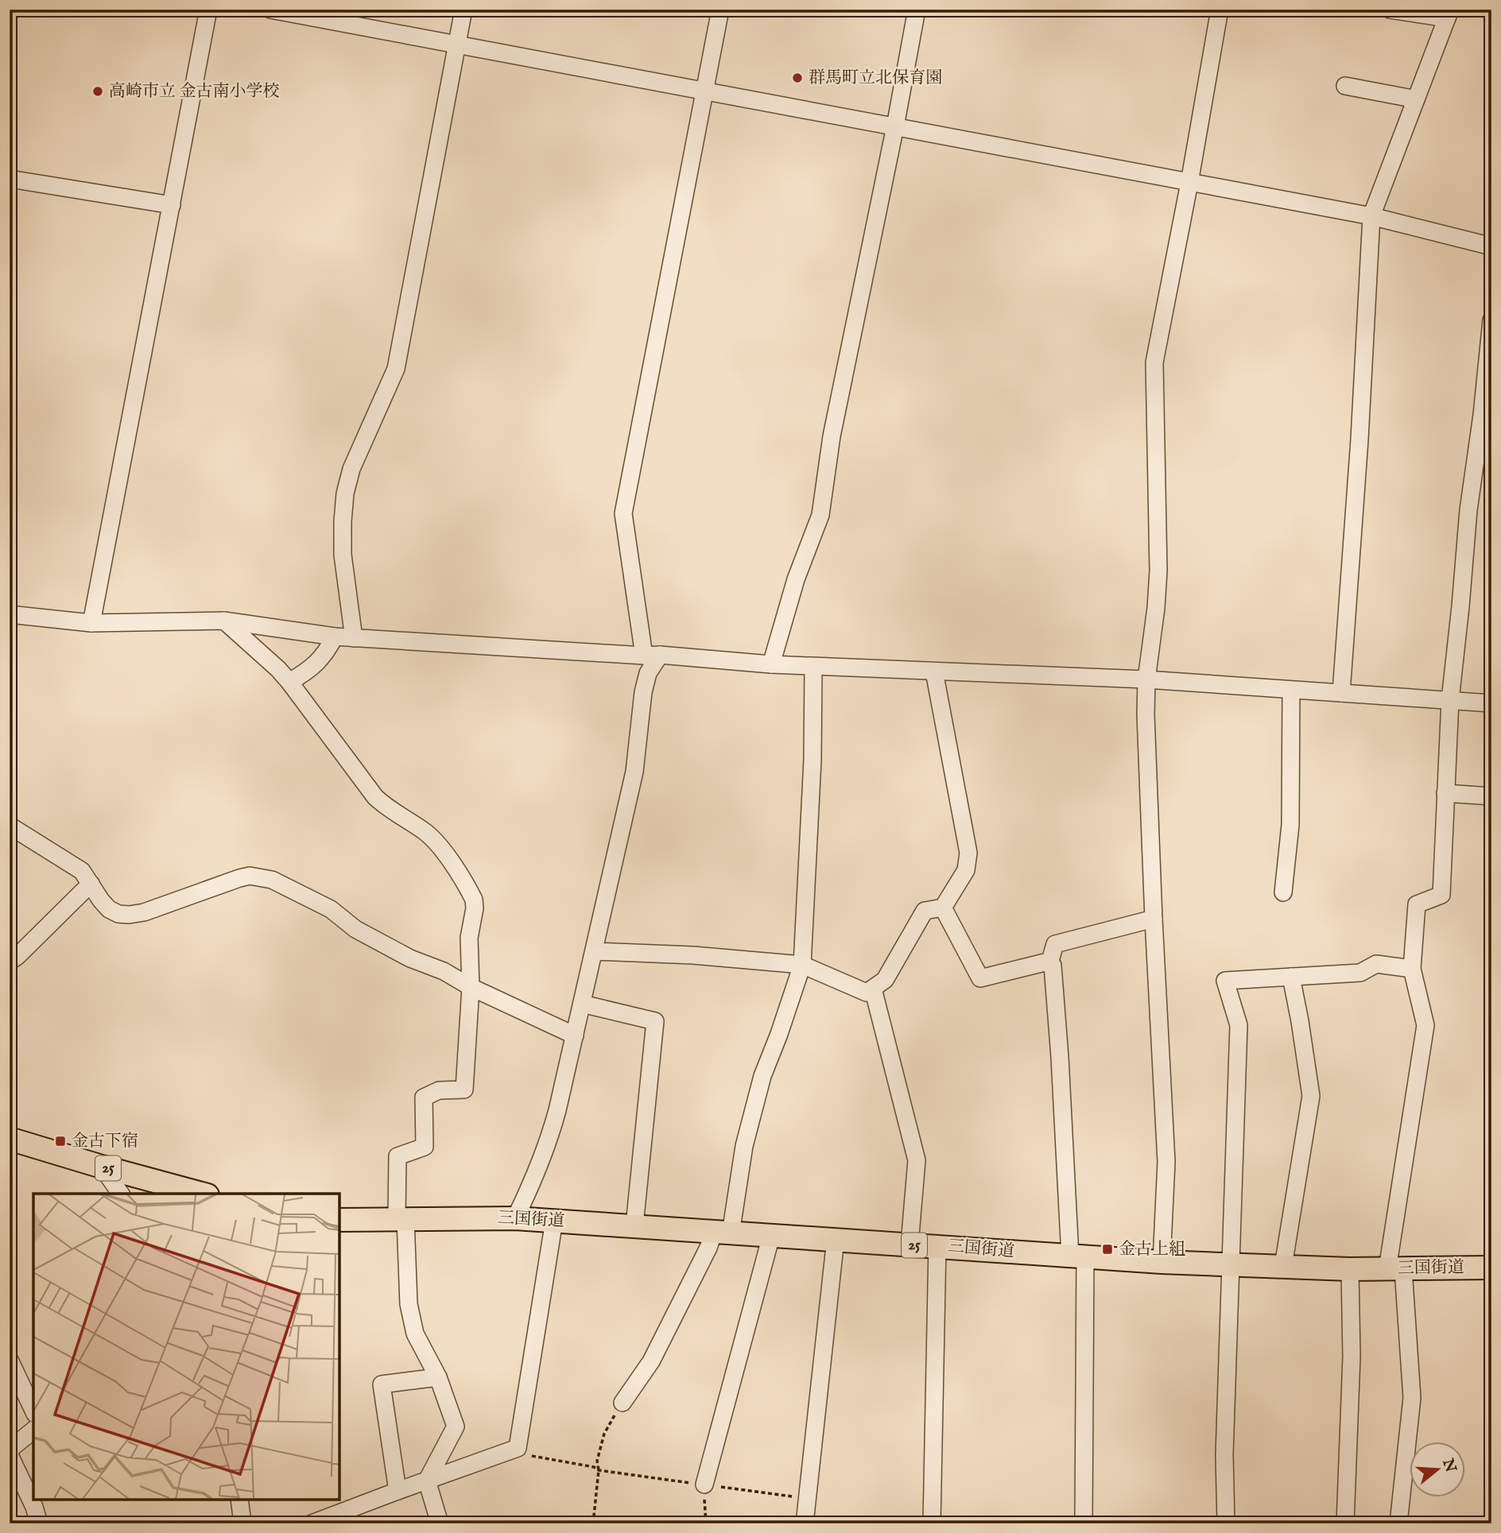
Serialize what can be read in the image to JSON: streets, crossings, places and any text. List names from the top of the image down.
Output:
{
  "streets": {
    "main road": ["25", "三国街道"]
  },
  "places": {
    "other": ["群馬町立北保育園", "高崎市立 金古南小学校"],
    "transit": ["金古下宿", "金古上組"]
  },
  "north": "right"
}
